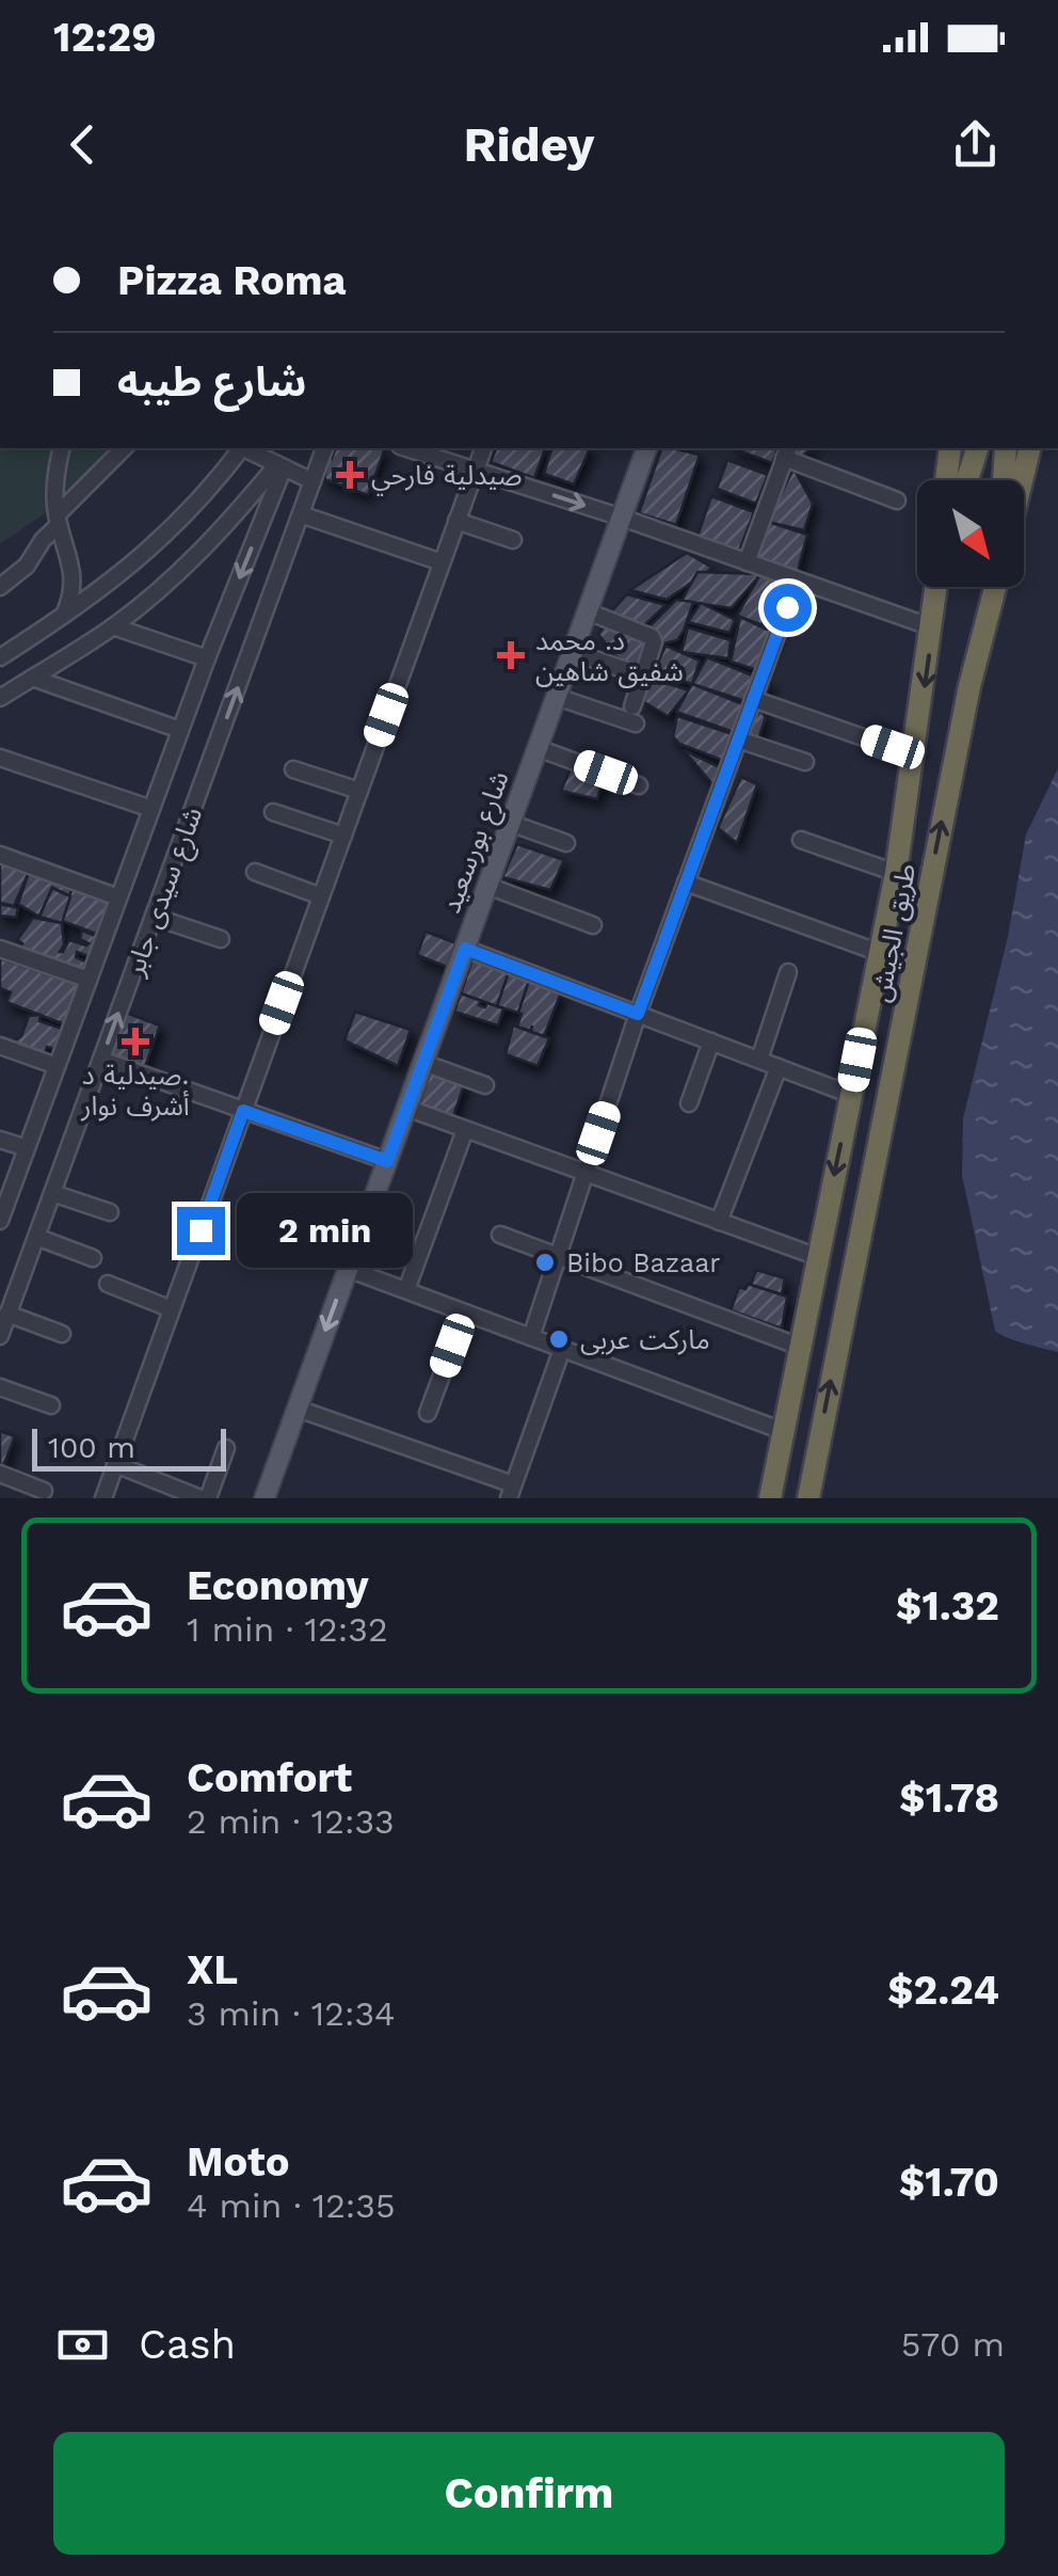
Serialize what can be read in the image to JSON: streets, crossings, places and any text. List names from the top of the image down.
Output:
{
  "streets": {
    "highway": ["طريق الجيش"],
    "main road": ["شارع بورسعيد"],
    "street": ["شارع سيدى جابر"]
  },
  "places": {
    "health": ["صيدلية فارحي", "د. محمد شفيق شاهين", "صيدلية د. أشرف نوار"],
    "other": ["Bibo Bazaar", "ماركت عربى"]
  },
  "scale_bar": "100 m",
  "north": "bottom right",
  "page": {
    "status": "12:29",
    "header": "Ridey",
    "banner": ["Pizza Roma", "شارع طيبه"],
    "bubble": "2 min",
    "scale": "100 m",
    "list": [
      {
        "name": "Economy",
        "note": "1 min · 12:32",
        "value": "$1.32"
      },
      {
        "name": "Comfort",
        "note": "2 min · 12:33",
        "value": "$1.78"
      },
      {
        "name": "XL",
        "note": "3 min · 12:34",
        "value": "$2.24"
      },
      {
        "name": "Moto",
        "note": "4 min · 12:35",
        "value": "$1.70"
      }
    ],
    "pay": ["Cash", "570 m"],
    "buttons": "Confirm"
  }
}
